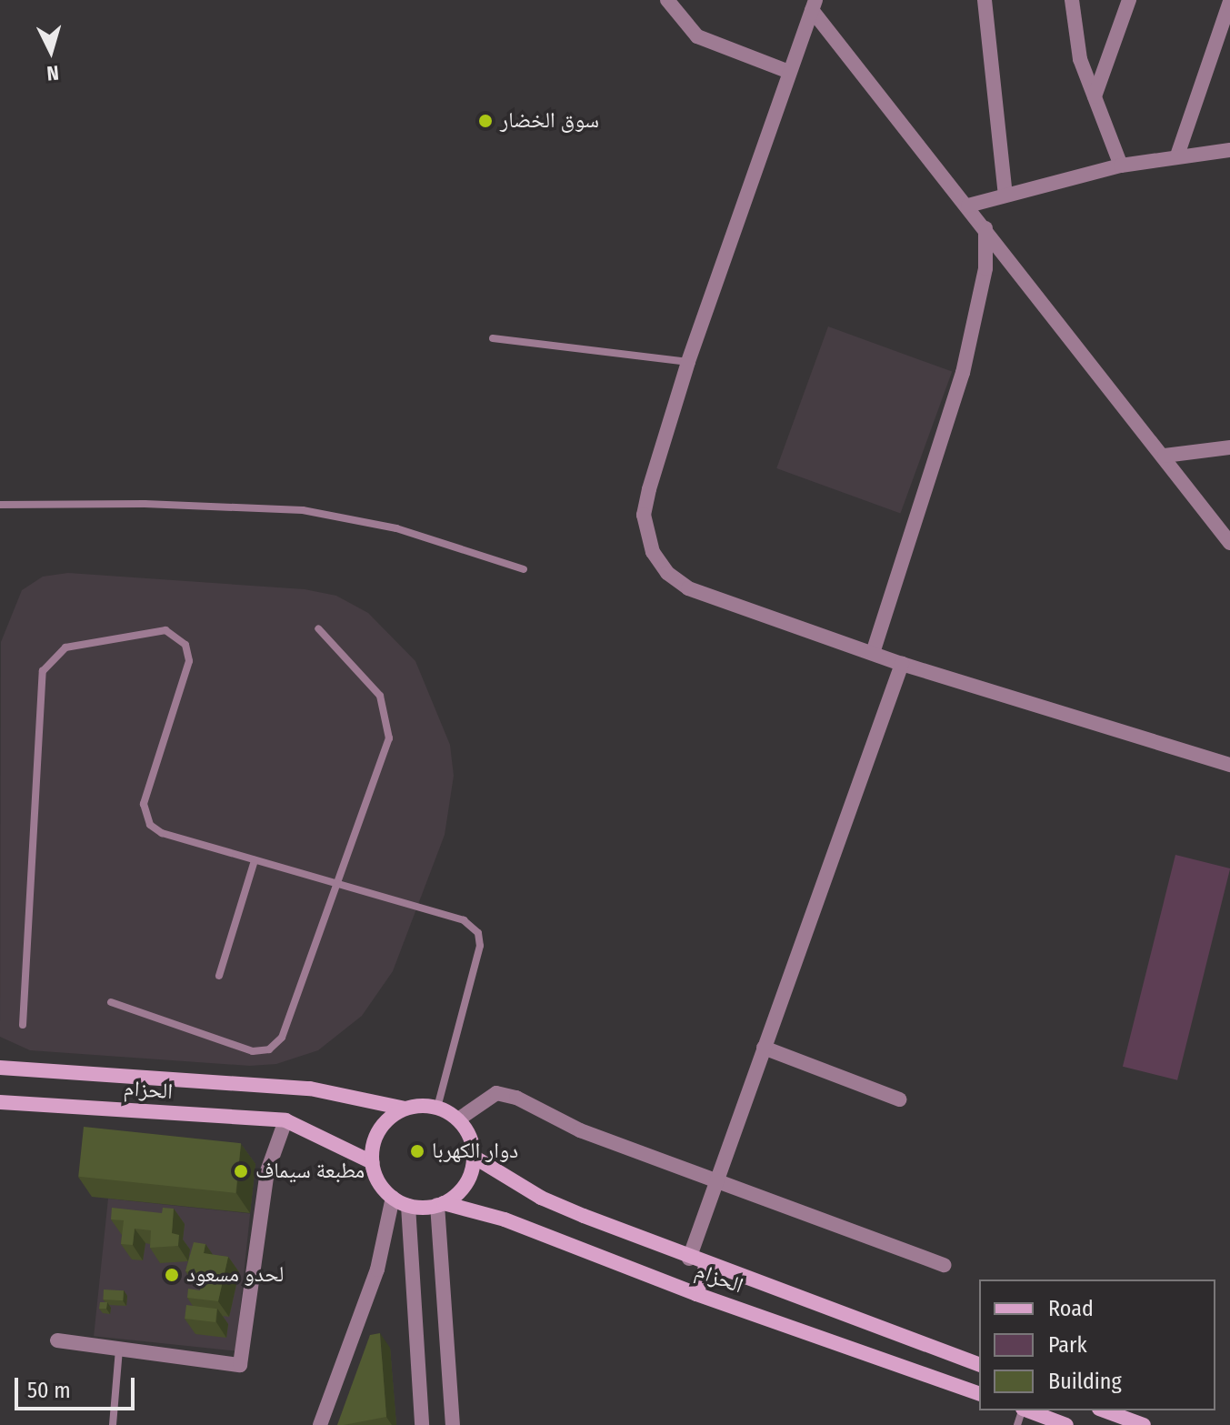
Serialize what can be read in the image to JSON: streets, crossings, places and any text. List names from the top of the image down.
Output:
{
  "streets": {
    "main road": ["الحزام"]
  },
  "places": [
    "سوق الخضار",
    "دوار الكهربا",
    "مطبعة سيماف",
    "لحدو مسعود"
  ],
  "legend": ["Road", "Park", "Building"],
  "scale_bar": "50 m",
  "north": "bottom"
}
